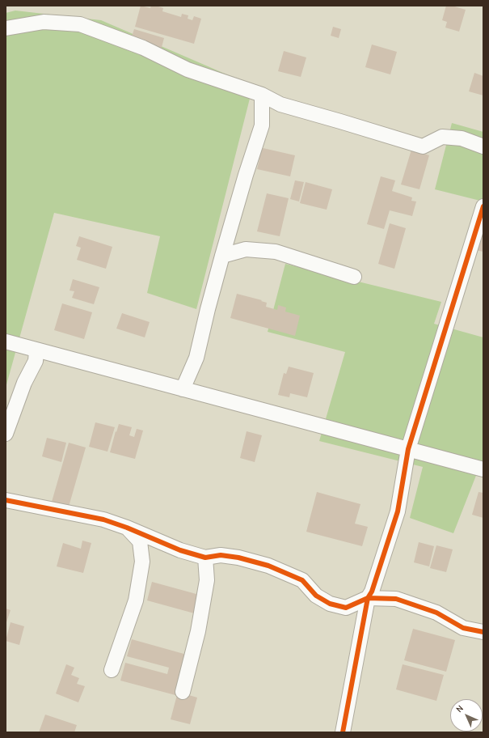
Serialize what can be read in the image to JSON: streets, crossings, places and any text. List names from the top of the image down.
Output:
{
  "north": "top left"
}
